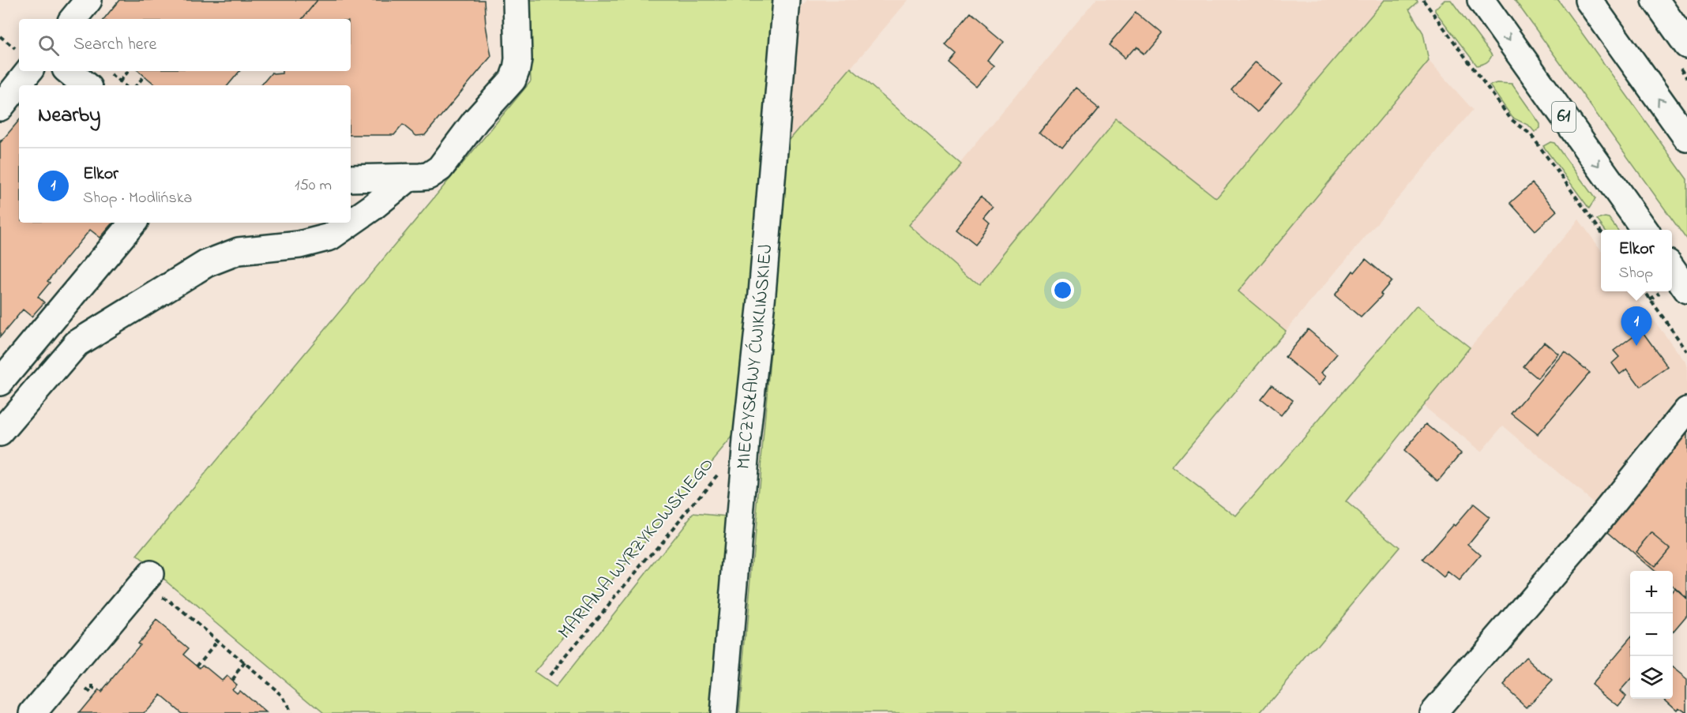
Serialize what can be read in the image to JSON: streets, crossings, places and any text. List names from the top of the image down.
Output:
{
  "streets": {
    "street": ["61", "MIECZYSŁAWY ĆWIKLIŃSKIEJ"],
    "path": ["MARIANA WYRZYKOWSKIEGO"]
  },
  "crossings": [
    ["MIECZYSŁAWY ĆWIKLIŃSKIEJ", "MARIANA WYRZYKOWSKIEGO"]
  ],
  "page": {
    "search": "Search here",
    "heading": "Nearby",
    "list": [
      {
        "mark": "1",
        "name": "Elkor",
        "note": "Shop · Modlińska",
        "value": "150 m"
      }
    ],
    "popup": ["Elkor", "Shop"],
    "pins": "1",
    "map_buttons": ["+", "−"]
  }
}
